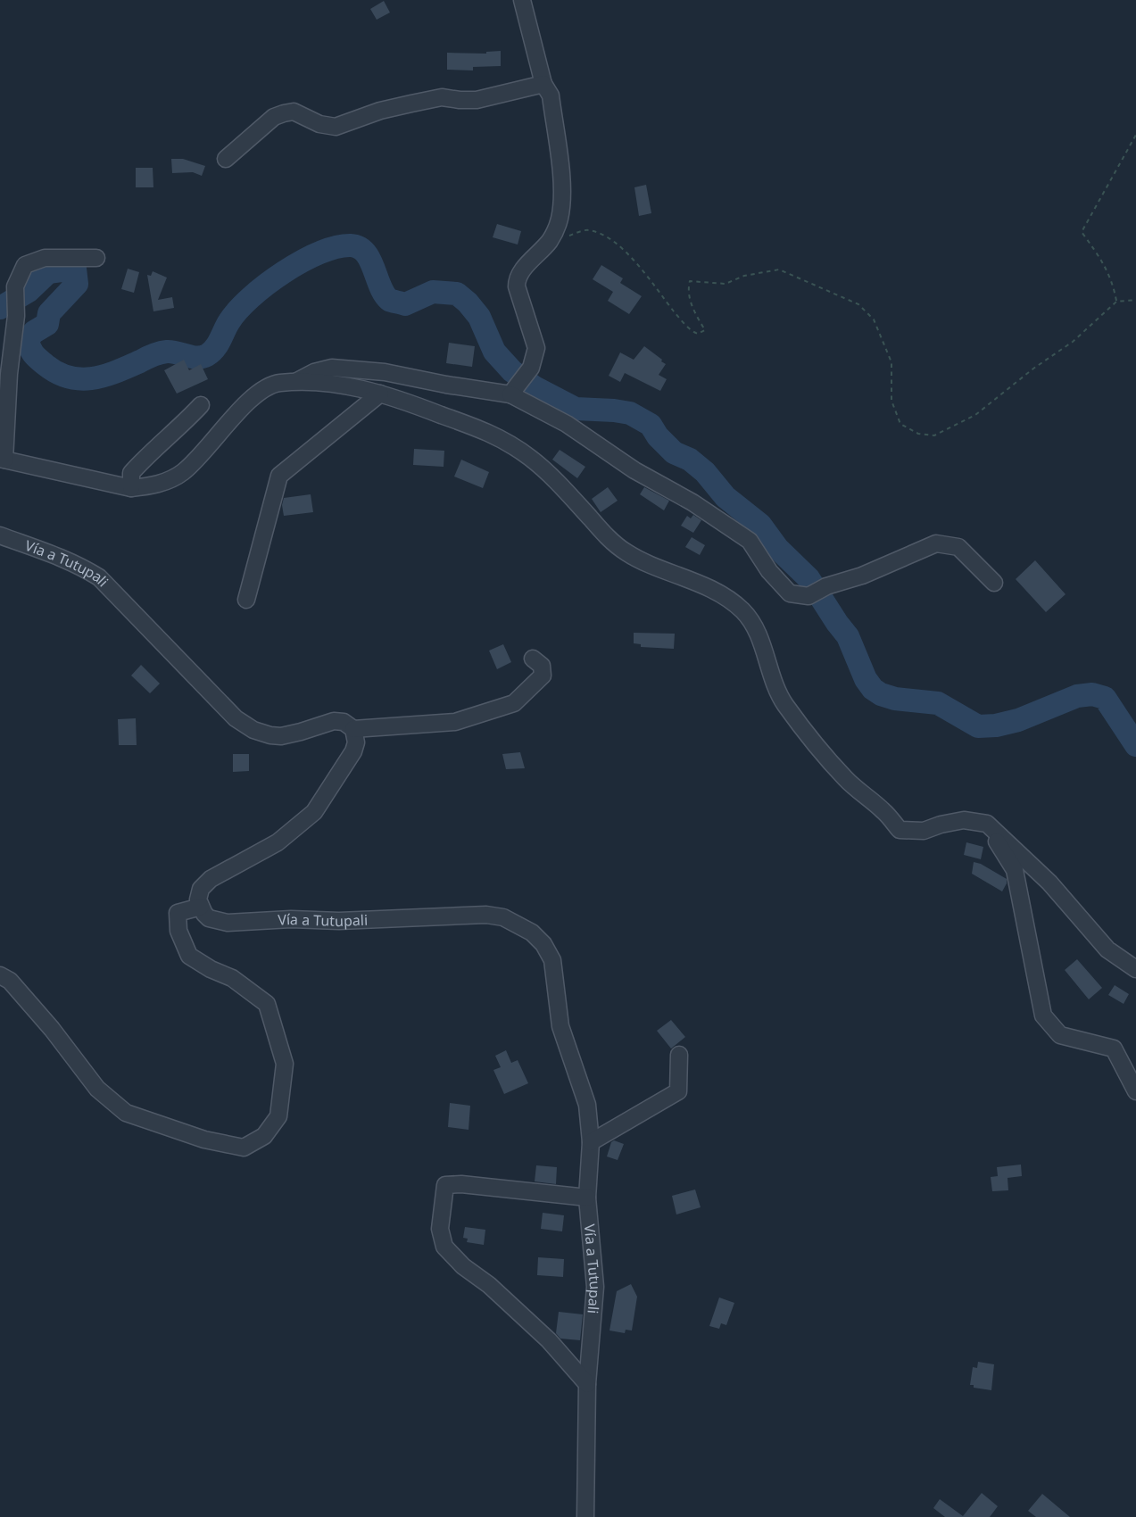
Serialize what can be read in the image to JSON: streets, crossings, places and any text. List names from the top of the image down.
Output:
{
  "streets": {
    "street": ["Vía a Tutupali"]
  }
}
